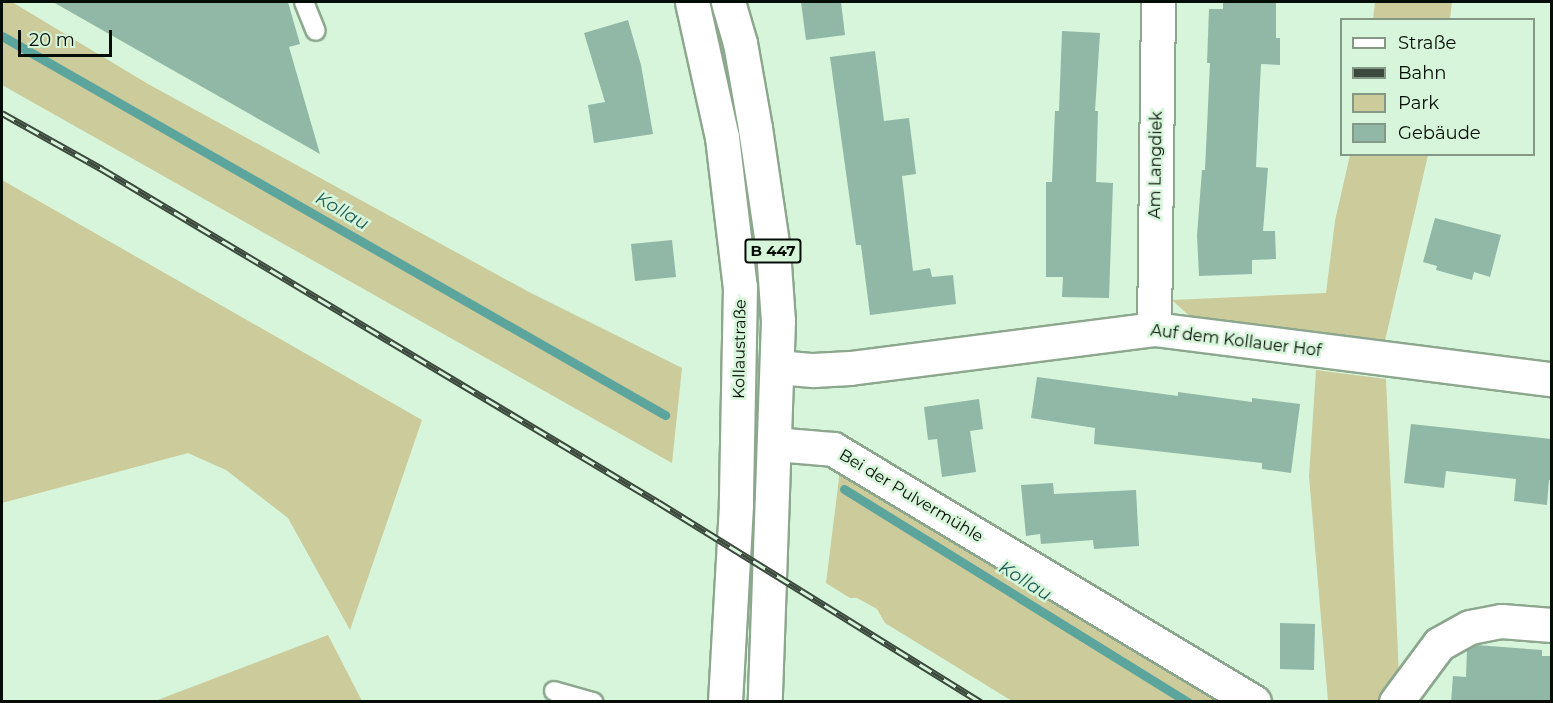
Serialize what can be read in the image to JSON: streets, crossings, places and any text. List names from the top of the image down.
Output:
{
  "streets": {
    "street": [
      "Am Langdiek",
      "B 447",
      "Auf dem Kollauer Hof",
      "Kollaustraße",
      "Bei der Pulvermühle"
    ]
  },
  "crossings": [
    ["Am Langdiek", "Auf dem Kollauer Hof"],
    ["B 447", "Auf dem Kollauer Hof"],
    ["B 447", "Bei der Pulvermühle"]
  ],
  "water": ["Kollau"],
  "legend": [
    "Straße",
    "Bahn",
    "Park",
    "Gebäude"
  ],
  "scale_bar": "20 m"
}
